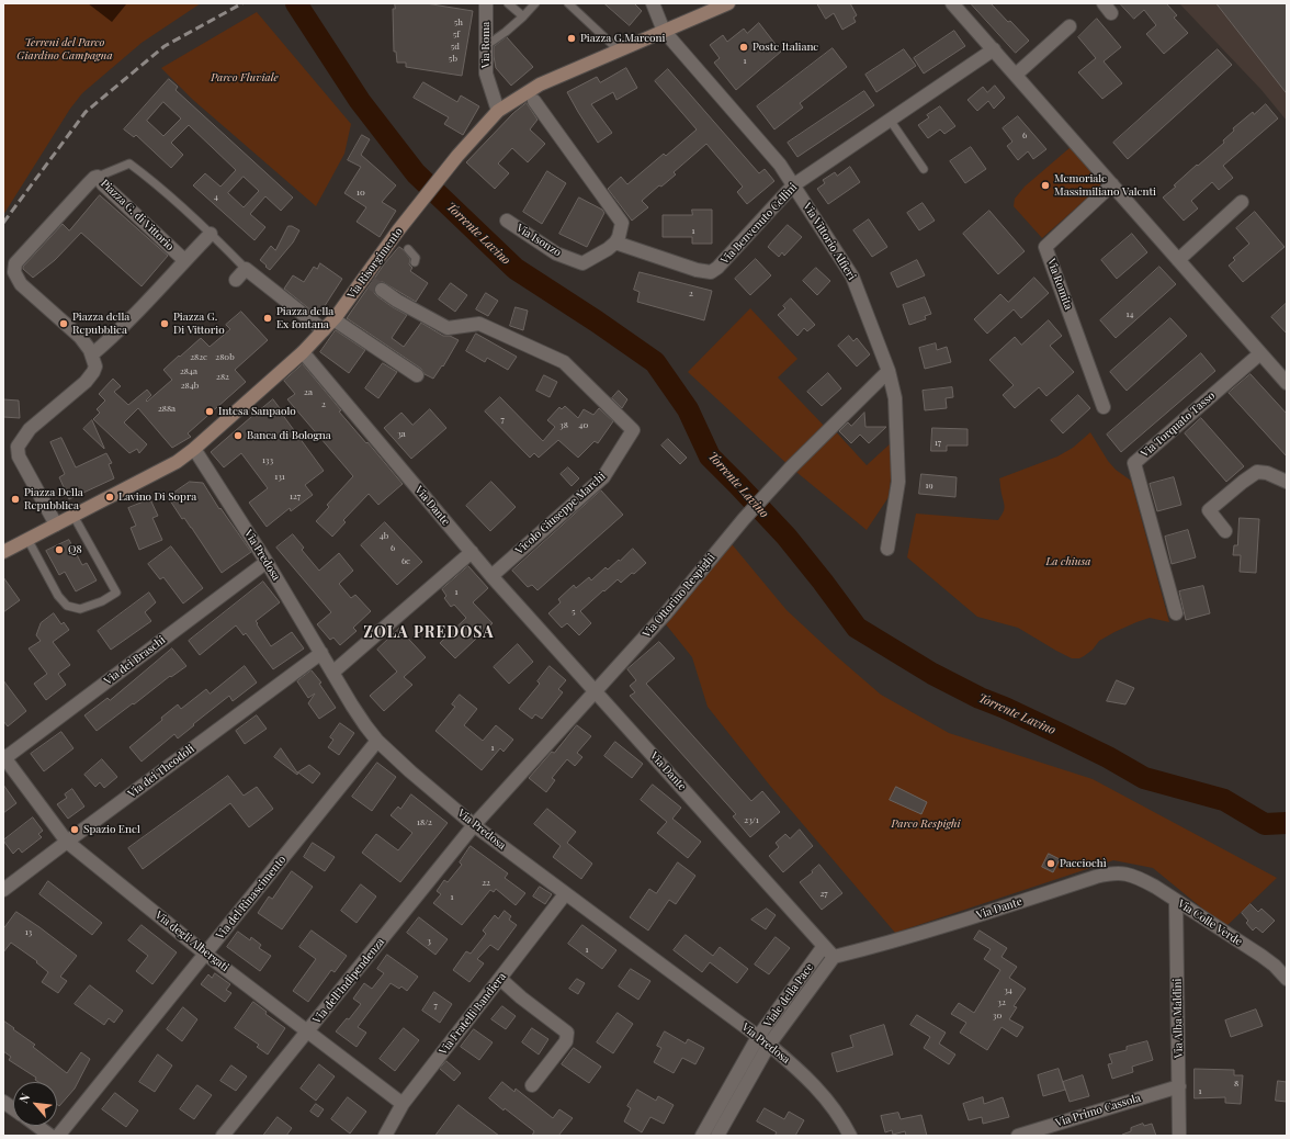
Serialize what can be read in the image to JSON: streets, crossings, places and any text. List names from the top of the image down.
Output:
{
  "streets": {
    "main road": ["Via Risorgimento"],
    "street": [
      "Via Roma",
      "Piazza G. di Vittorio",
      "Via Benvenuto Cellini",
      "Via Isonzo",
      "Via Vittorio Alfieri",
      "Via Romita",
      "Via Torquato Tasso",
      "Via Dante",
      "Vicolo Giuseppe Marchi",
      "Via Predosa",
      "Via Ottorino Respighi",
      "Via dei Braschi",
      "Via dei Theodoli",
      "Via del Rinascimento",
      "Via Colle Verde",
      "Via degli Albergati",
      "Via dell'Indipendenza",
      "Viale della Pace",
      "Via Fratelli Bandiera",
      "Via Alba Maldini",
      "Via Primo Cassola"
    ]
  },
  "crossings": [
    ["Via Roma", "Via Risorgimento"],
    ["Via Benvenuto Cellini", "Via Isonzo"],
    ["Via Benvenuto Cellini", "Via Vittorio Alfieri"],
    ["Via Vittorio Alfieri", "Via Risorgimento"],
    ["Via Vittorio Alfieri", "Via Ottorino Respighi"],
    ["Via Risorgimento", "Via Dante"],
    ["Via Risorgimento", "Via Predosa"],
    ["Via Dante", "Vicolo Giuseppe Marchi"],
    ["Via Dante", "Via Ottorino Respighi"],
    ["Via Dante", "Via Colle Verde"],
    ["Via Dante", "Viale della Pace"],
    ["Via Predosa", "Via Ottorino Respighi"],
    ["Via Predosa", "Via dei Braschi"],
    ["Via Predosa", "Via dei Theodoli"],
    ["Via Predosa", "Via del Rinascimento"],
    ["Via Predosa", "Via dell'Indipendenza"],
    ["Via Predosa", "Viale della Pace"],
    ["Via Predosa", "Via Fratelli Bandiera"],
    ["Via Ottorino Respighi", "Via dell'Indipendenza"],
    ["Via dei Braschi", "Via degli Albergati"],
    ["Via dei Theodoli", "Via degli Albergati"],
    ["Via del Rinascimento", "Via degli Albergati"],
    ["Via Colle Verde", "Via Alba Maldini"],
    ["Via degli Albergati", "Via dell'Indipendenza"],
    ["Via degli Albergati", "Via Fratelli Bandiera"],
    ["Via Alba Maldini", "Via Primo Cassola"]
  ],
  "districts": ["ZOLA PREDOSA"],
  "water": ["Torrente Lavino"],
  "parks": [
    "Terreni del Parco Giardino Campagna",
    "Parco Fluviale",
    "La chiusa",
    "Parco Respighi"
  ],
  "places": [
    "Piazza G.Marconi",
    "Poste Italiane",
    "Memoriale Massimiliano Valenti",
    "Piazza della Ex fontana",
    "Piazza della Repubblica",
    "Piazza G. Di Vittorio",
    "Intesa Sanpaolo",
    "Banca di Bologna",
    "Lavino Di Sopra",
    "Piazza Della Repubblica",
    "Q8",
    "Spazio Enel",
    "Pacciochì"
  ],
  "house_numbers": [
    "5h",
    "5f",
    "5d",
    "5b",
    "1",
    "6",
    "10",
    "4",
    "1",
    "2",
    "14",
    "282c",
    "280b",
    "284a",
    "282",
    "284b",
    "2a",
    "2",
    "288a",
    "7",
    "38",
    "40",
    "3a",
    "17",
    "133",
    "131",
    "19",
    "127",
    "4b",
    "6",
    "6c",
    "1",
    "5",
    "1",
    "23/1",
    "18/2",
    "22",
    "27",
    "1",
    "13",
    "3",
    "1",
    "34",
    "32",
    "7",
    "30",
    "8",
    "1"
  ],
  "north": "top left"
}
